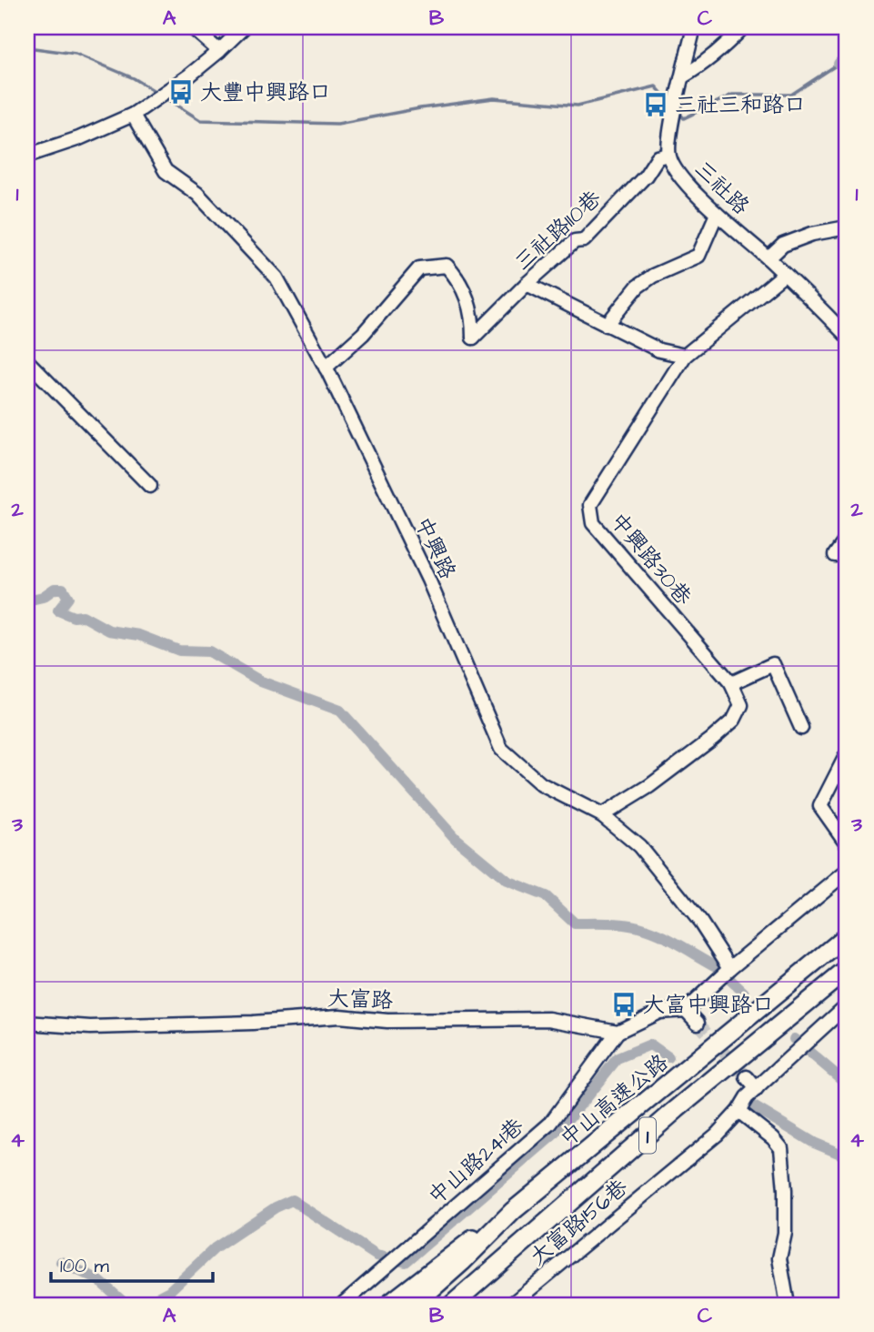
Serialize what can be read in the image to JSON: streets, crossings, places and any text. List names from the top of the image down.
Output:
{
  "streets": {
    "highway": ["中山高速公路", "1"],
    "street": [
      "三社路",
      "三社路110巷",
      "中興路",
      "中興路30巷",
      "大富路",
      "中山路241巷",
      "大富路156巷"
    ]
  },
  "crossings": [
    ["三社路", "三社路110巷"],
    ["三社路", "中興路30巷"],
    ["三社路110巷", "中興路"],
    ["中興路", "中興路30巷"],
    ["大富路", "中山路241巷"]
  ],
  "places": {
    "bus stop": ["大豐中興路口", "三社三和路口", "大富中興路口"]
  },
  "scale_bar": "100 m",
  "grid": {
    "columns": ["A", "B", "C"],
    "rows": [
      "1",
      "2",
      "3",
      "4"
    ]
  }
}
